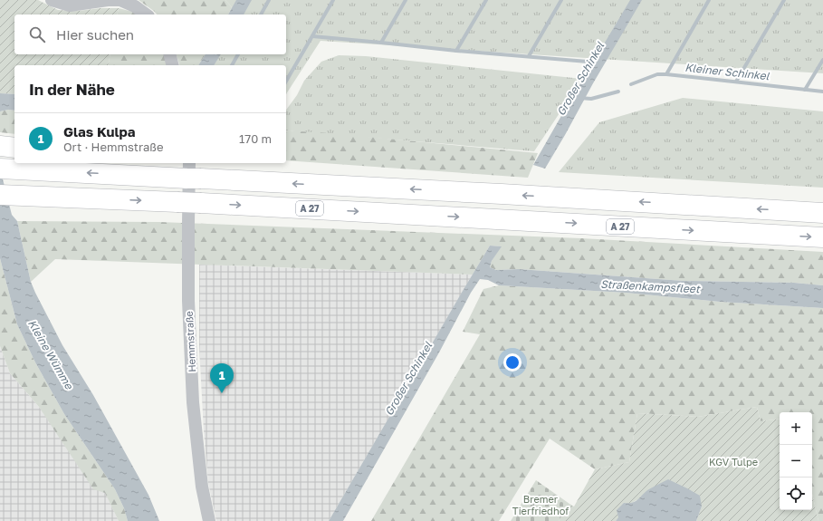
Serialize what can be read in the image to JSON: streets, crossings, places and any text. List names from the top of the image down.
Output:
{
  "streets": {
    "highway": ["A 27"],
    "street": ["Hemmstraße"]
  },
  "water": [
    "Kleiner Schinkel",
    "Großer Schinkel",
    "Straßenkampsfleet",
    "Kleine Wümme"
  ],
  "parks": ["KGV Tulpe", "Bremer Tierfriedhof"],
  "page": {
    "search": "Hier suchen",
    "heading": "In der Nähe",
    "list": [
      {
        "mark": "1",
        "name": "Glas Kulpa",
        "note": "Ort · Hemmstraße",
        "value": "170 m"
      }
    ],
    "pins": "1",
    "map_buttons": ["+", "−"]
  }
}
